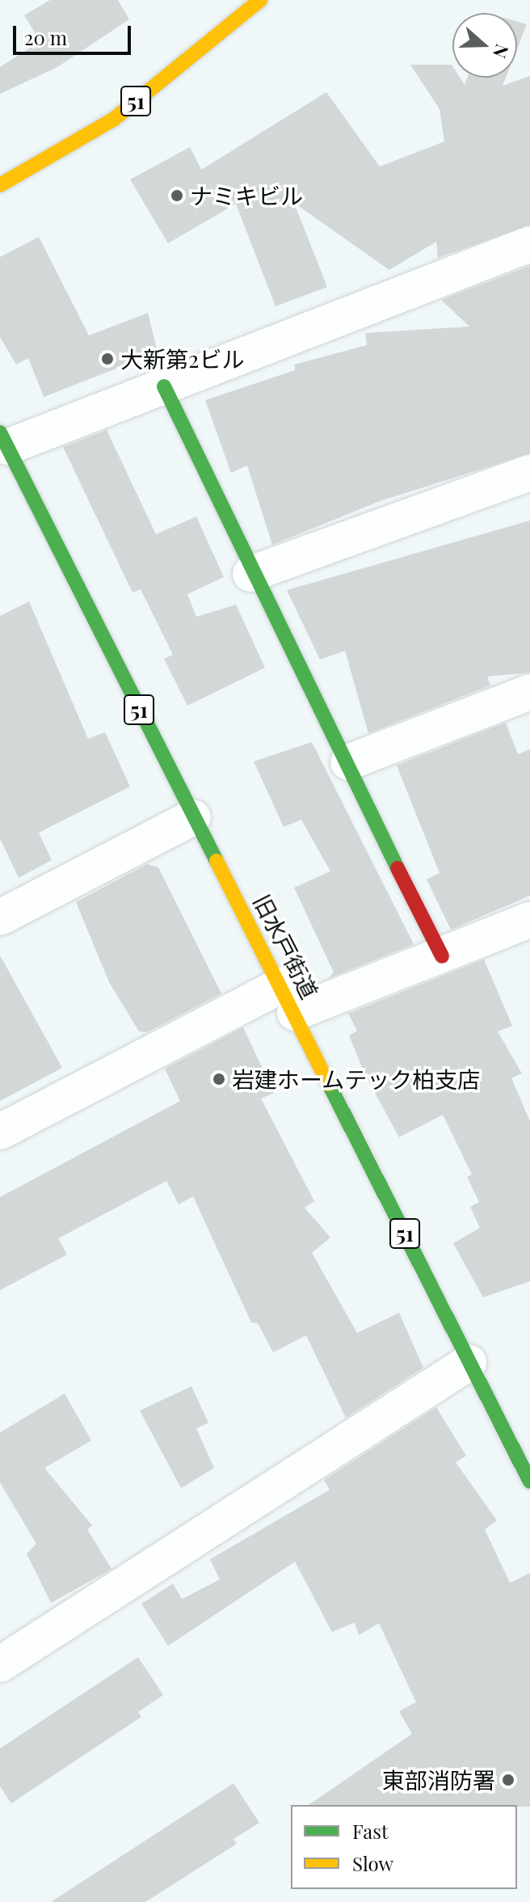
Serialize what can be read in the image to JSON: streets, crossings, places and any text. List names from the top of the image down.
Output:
{
  "streets": {
    "main road": ["51", "旧水戸街道"]
  },
  "places": [
    "ナミキビル",
    "大新第2ビル",
    "岩建ホームテック柏支店",
    "東部消防署"
  ],
  "legend": ["Fast", "Slow"],
  "scale_bar": "20 m",
  "north": "right"
}
